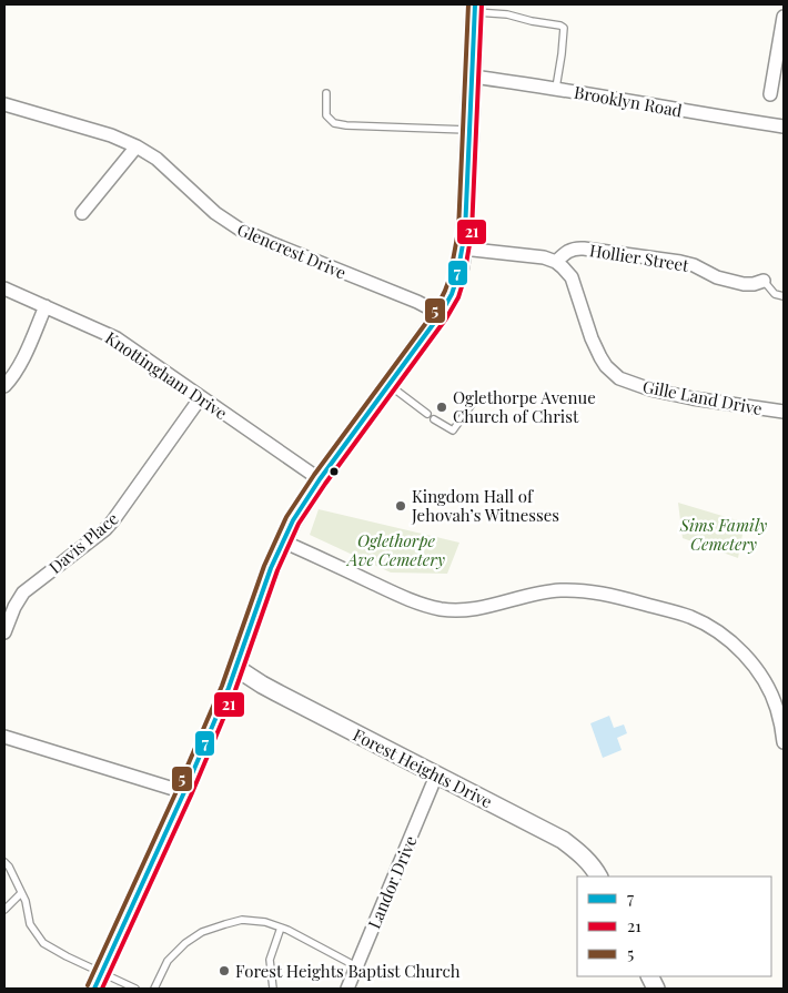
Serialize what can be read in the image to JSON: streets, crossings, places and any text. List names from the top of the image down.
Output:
{
  "streets": {
    "street": [
      "Brooklyn Road",
      "Glencrest Drive",
      "Hollier Street",
      "Knottingham Drive",
      "Gille Land Drive",
      "Davis Place",
      "Forest Heights Drive",
      "Landor Drive"
    ]
  },
  "crossings": [
    ["Hollier Street", "Gille Land Drive"],
    ["Knottingham Drive", "Davis Place"],
    ["Forest Heights Drive", "Landor Drive"]
  ],
  "parks": ["Sims Family Cemetery", "Oglethorpe Ave Cemetery"],
  "places": ["Oglethorpe Avenue Church of Christ", "Kingdom Hall of Jehovah’s Witnesses", "Forest Heights Baptist Church"],
  "lines": ["transit line 7", "transit line 21", "transit line 5"],
  "legend": ["7", "21", "5"]
}
